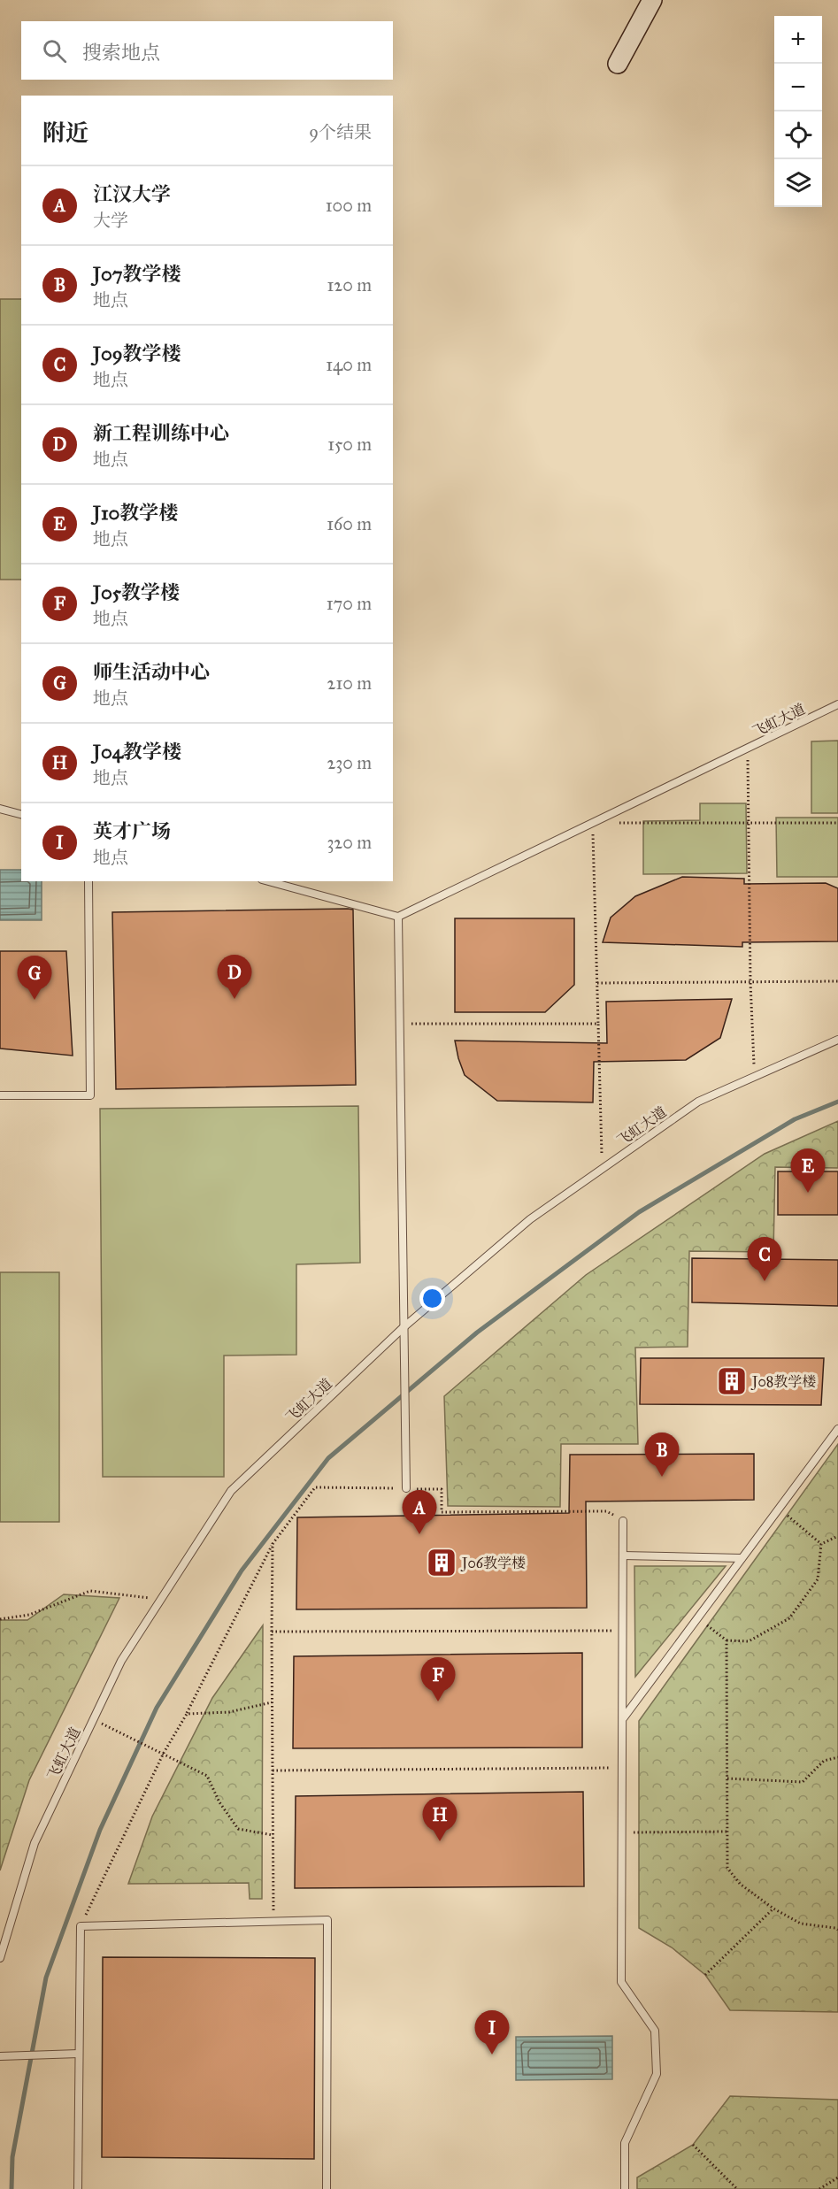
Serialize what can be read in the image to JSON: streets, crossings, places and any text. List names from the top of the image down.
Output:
{
  "streets": {
    "lane": ["飞虹大道"]
  },
  "places": {
    "building": ["J08教学楼", "J06教学楼"]
  },
  "page": {
    "map_buttons": ["+", "−"],
    "search": "搜索地点",
    "heading": ["附近", "9个结果"],
    "list": [
      {
        "mark": "A",
        "name": "江汉大学",
        "note": "大学",
        "value": "100 m"
      },
      {
        "mark": "B",
        "name": "J07教学楼",
        "note": "地点",
        "value": "120 m"
      },
      {
        "mark": "C",
        "name": "J09教学楼",
        "note": "地点",
        "value": "140 m"
      },
      {
        "mark": "D",
        "name": "新工程训练中心",
        "note": "地点",
        "value": "150 m"
      },
      {
        "mark": "E",
        "name": "J10教学楼",
        "note": "地点",
        "value": "160 m"
      },
      {
        "mark": "F",
        "name": "J05教学楼",
        "note": "地点",
        "value": "170 m"
      },
      {
        "mark": "G",
        "name": "师生活动中心",
        "note": "地点",
        "value": "210 m"
      },
      {
        "mark": "H",
        "name": "J04教学楼",
        "note": "地点",
        "value": "230 m"
      },
      {
        "mark": "I",
        "name": "英才广场",
        "note": "地点",
        "value": "320 m"
      }
    ],
    "pins": [
      "D",
      "G",
      "E",
      "C",
      "B",
      "A",
      "F",
      "H",
      "I"
    ]
  }
}
